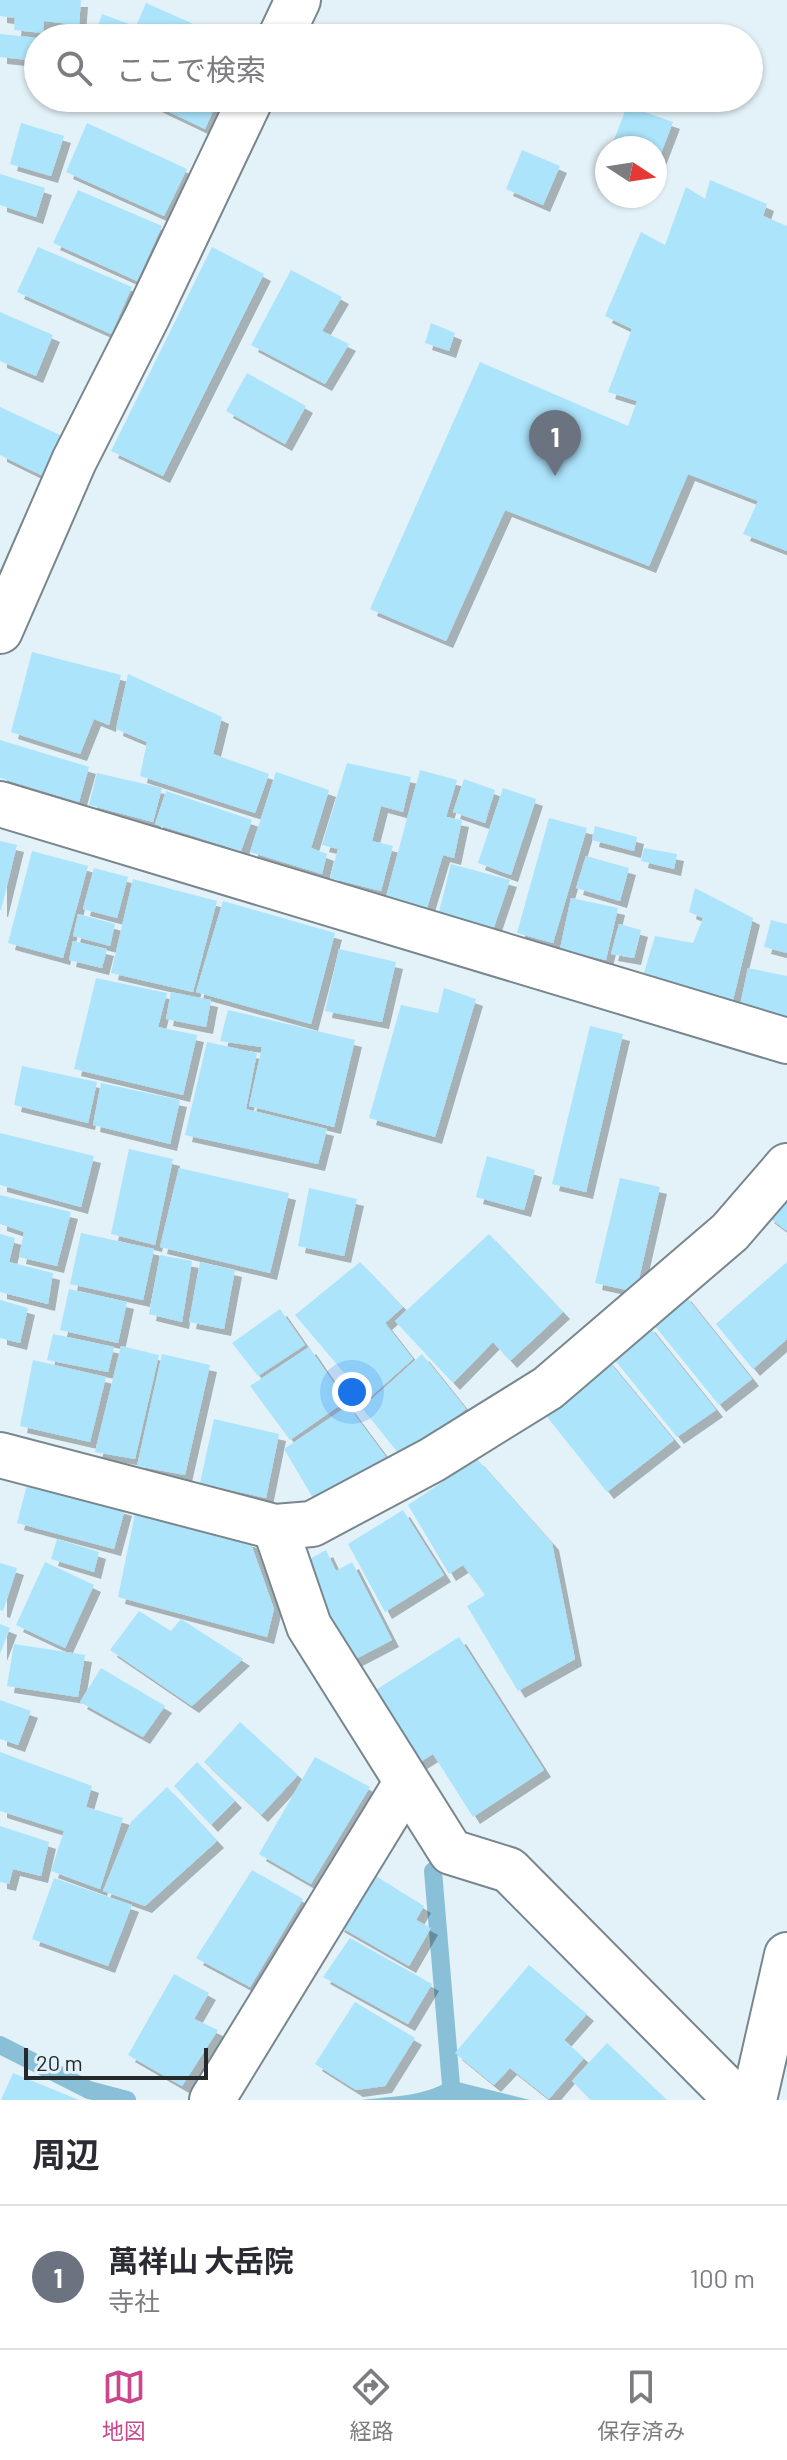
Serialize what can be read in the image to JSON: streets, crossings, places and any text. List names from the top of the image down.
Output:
{
  "scale_bar": "20 m",
  "north": "right",
  "page": {
    "search": "ここで検索",
    "pins": "1",
    "scale": "20 m",
    "heading": "周辺",
    "list": [
      {
        "mark": "1",
        "name": "萬祥山 大岳院",
        "note": "寺社",
        "value": "100 m"
      }
    ],
    "nav": ["地図", "経路", "保存済み"]
  }
}
